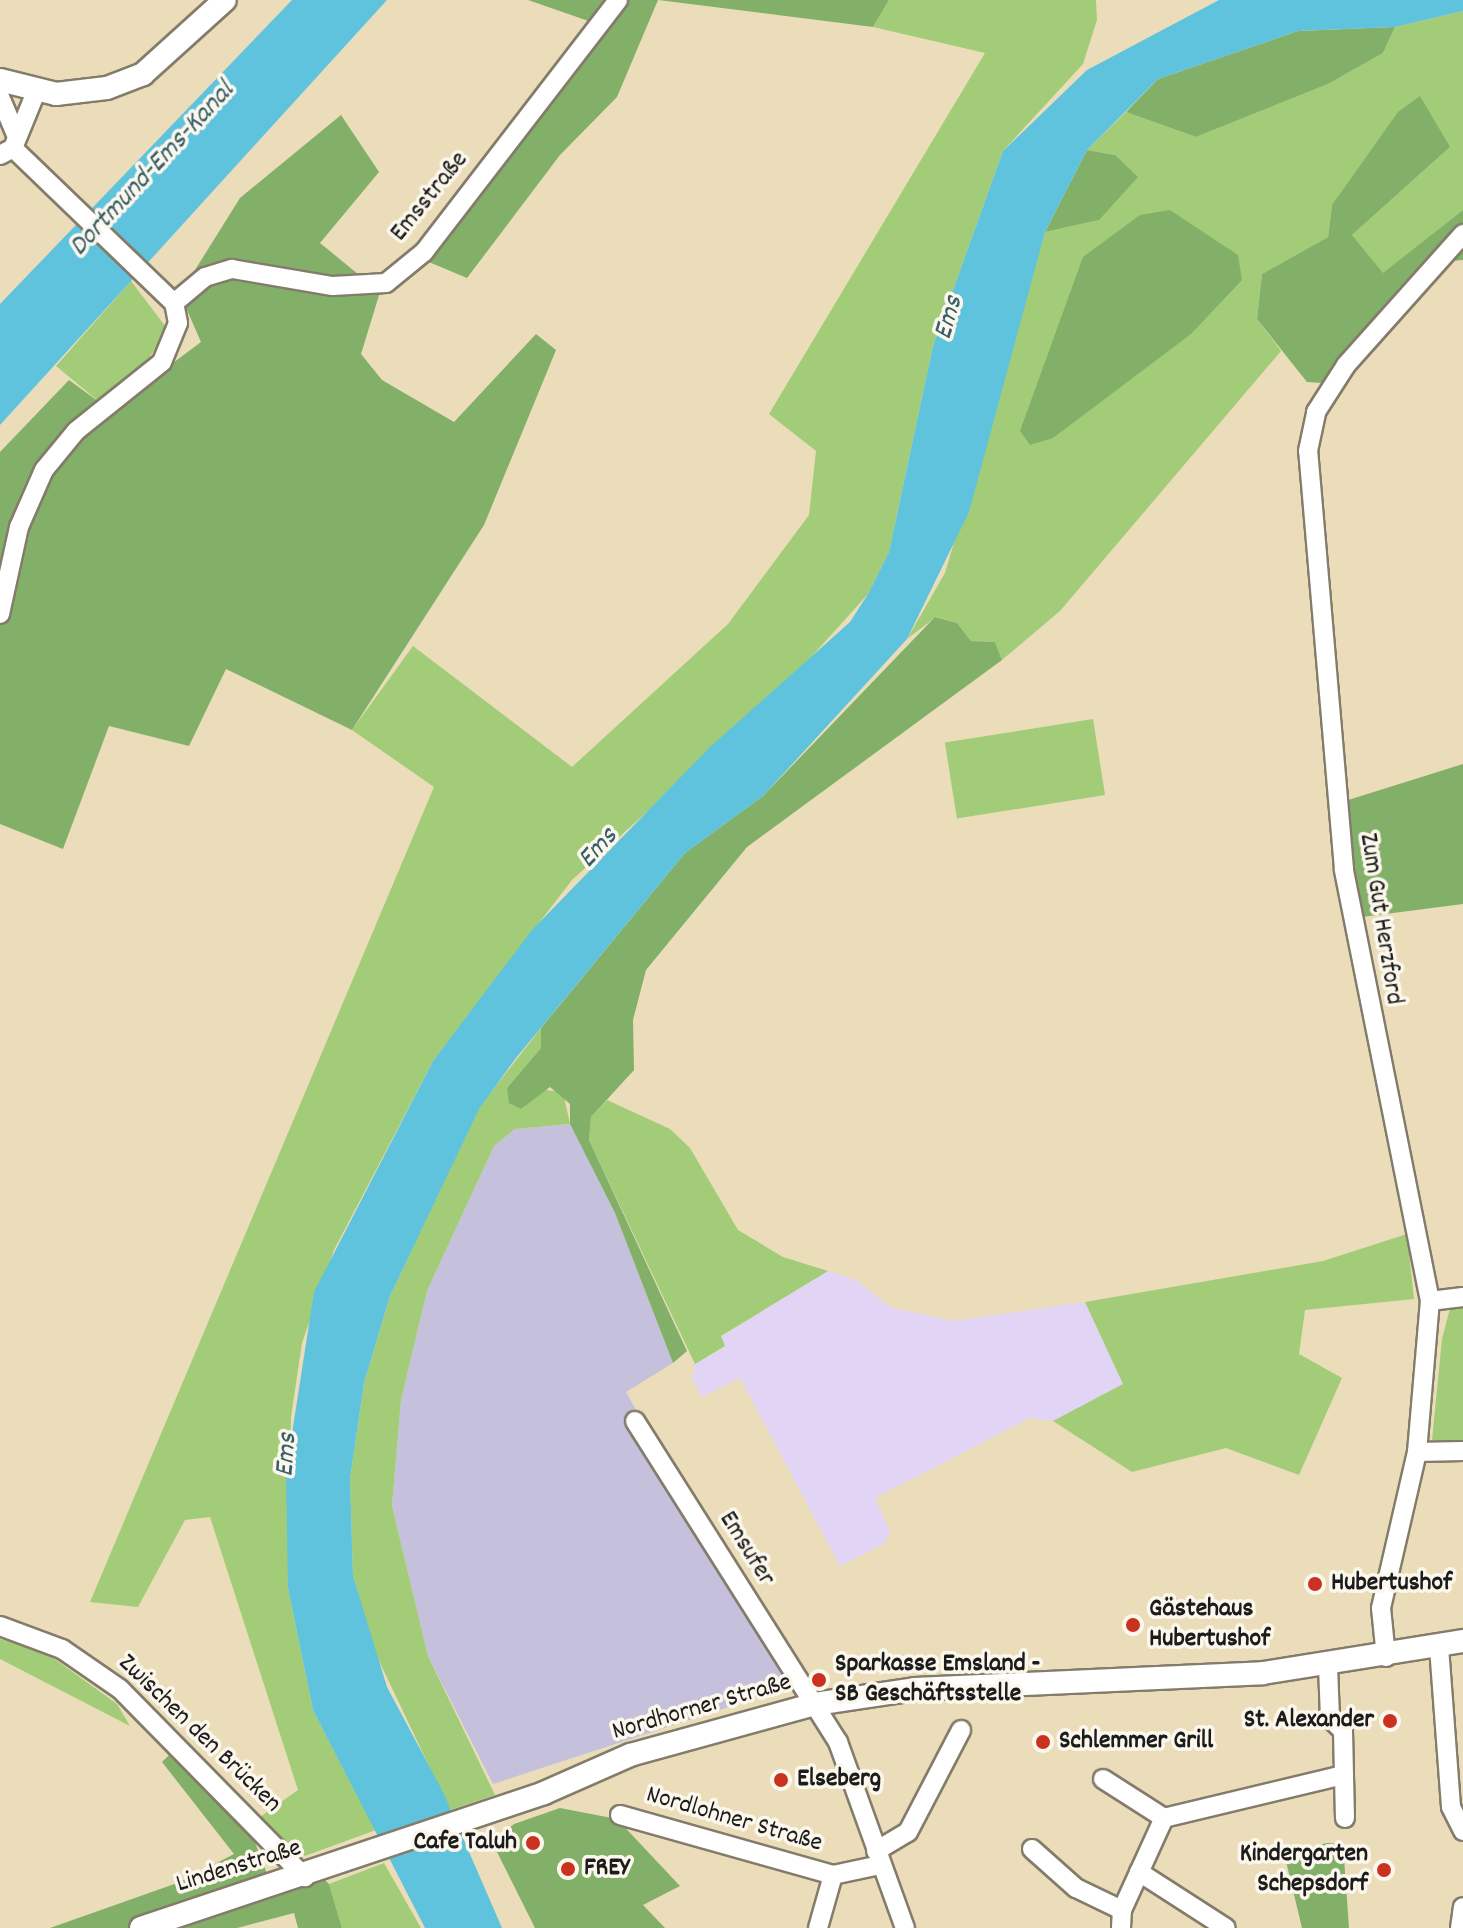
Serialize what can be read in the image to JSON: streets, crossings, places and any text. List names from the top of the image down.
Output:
{
  "streets": {
    "main road": ["Nordhorner Straße", "Lindenstraße"],
    "street": [
      "Emsstraße",
      "Zum Gut Herzford",
      "Emsufer",
      "Zwischen den Brücken",
      "Nordlohner Straße"
    ]
  },
  "crossings": [
    ["Zum Gut Herzford", "Nordhorner Straße"],
    ["Emsufer", "Nordhorner Straße"],
    ["Nordhorner Straße", "Lindenstraße"],
    ["Zwischen den Brücken", "Lindenstraße"]
  ],
  "water": ["Dortmund-Ems-Kanal", "Ems"],
  "places": [
    "Hubertushof",
    "Gästehaus Hubertushof",
    "Sparkasse Emsland - SB Geschäftsstelle",
    "St. Alexander",
    "Schlemmer Grill",
    "Elseberg",
    "Cafe Taluh",
    "FREY",
    "Kindergarten Schepsdorf"
  ]
}
